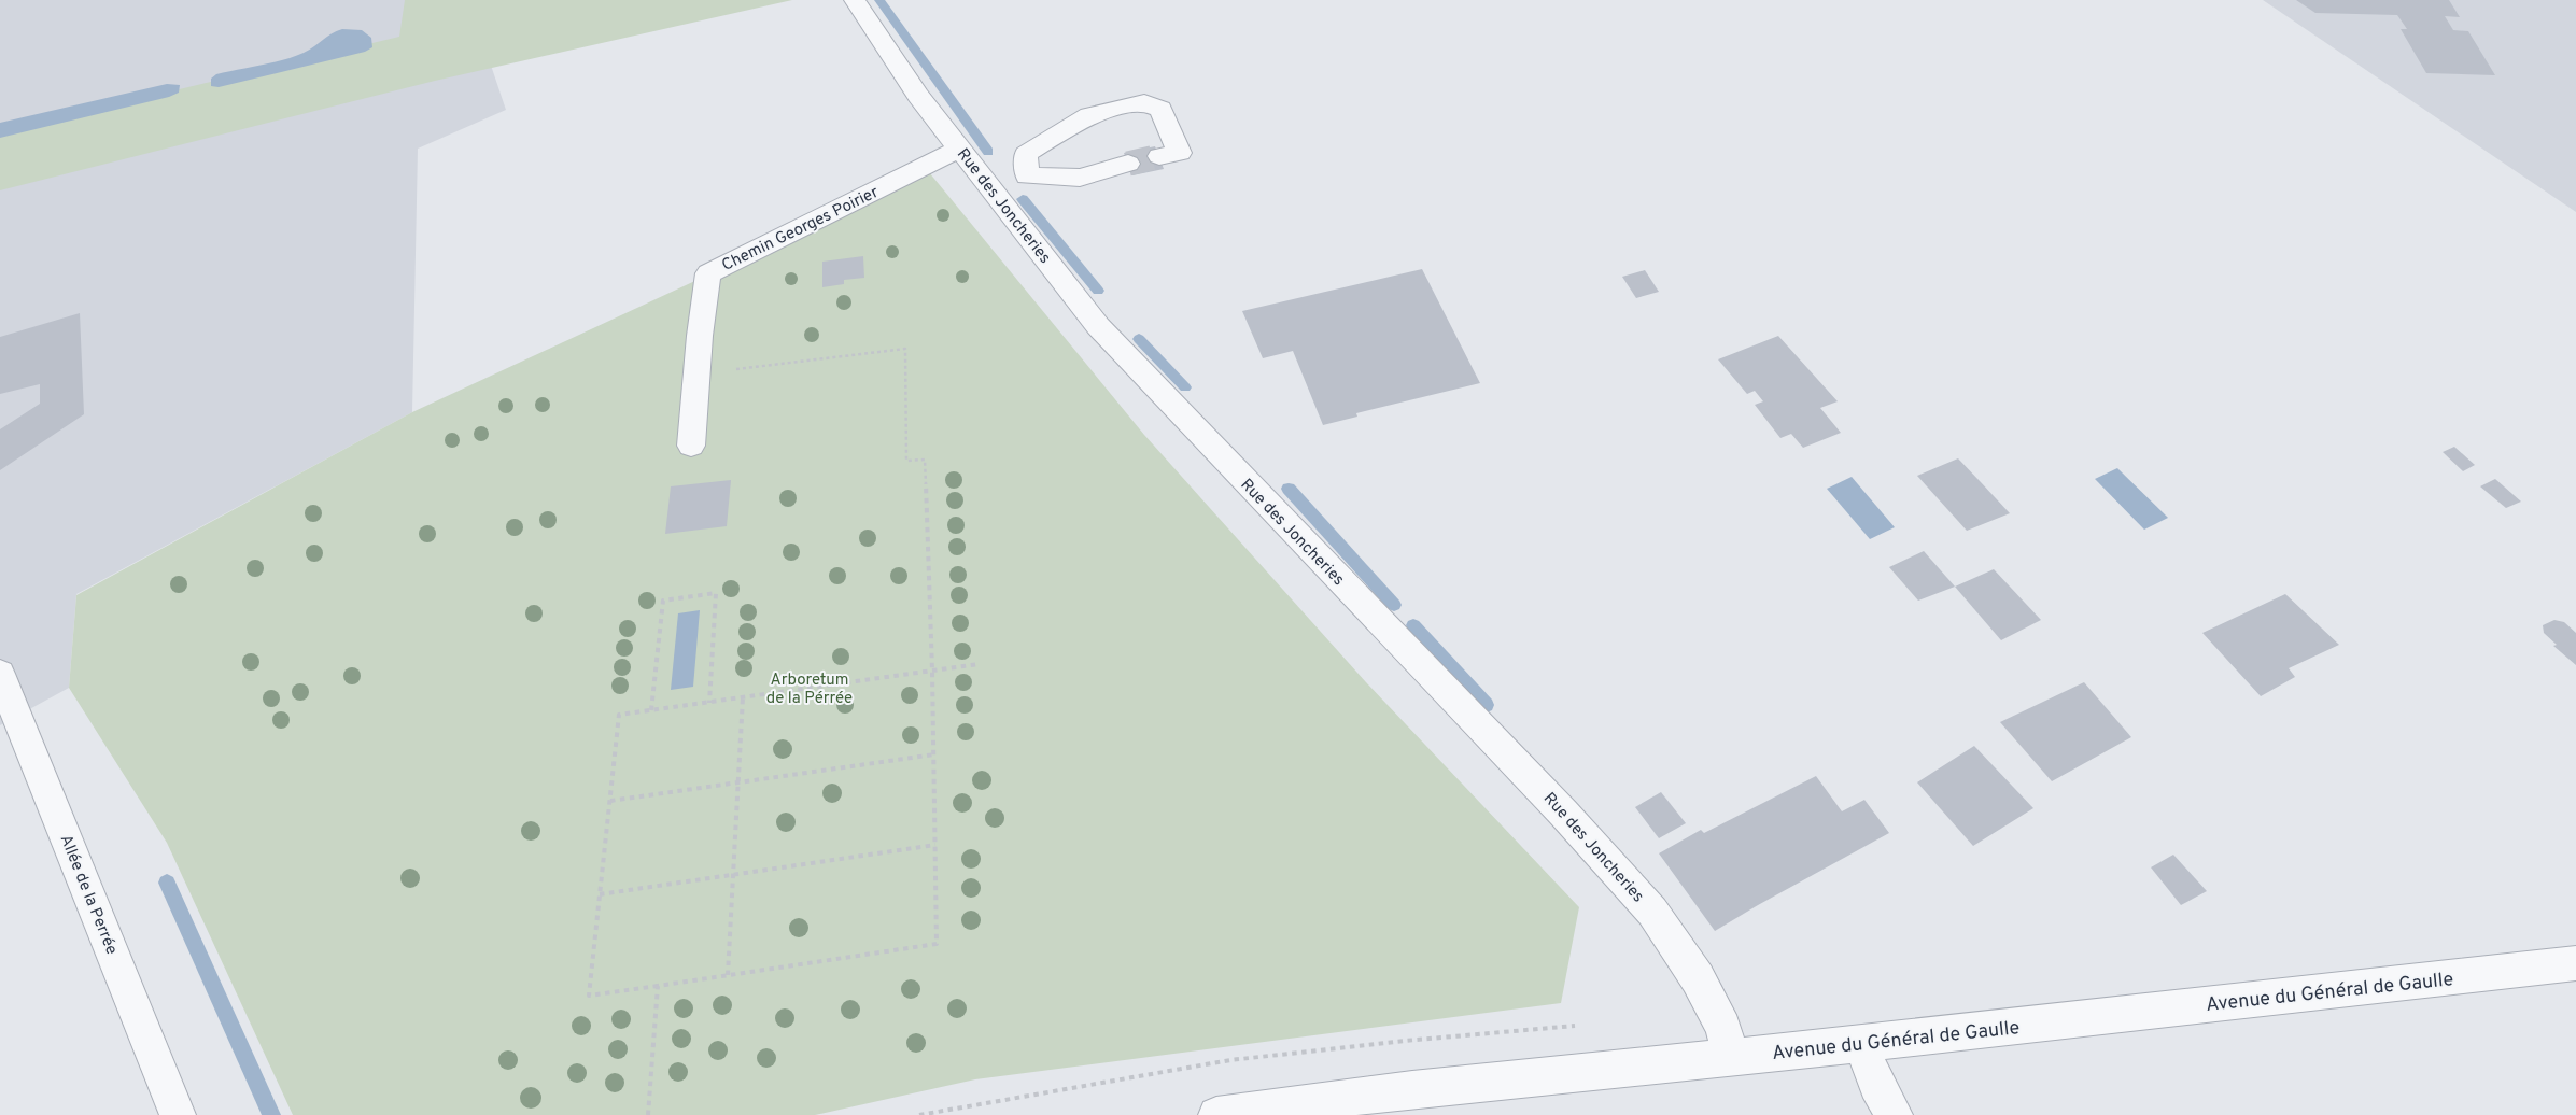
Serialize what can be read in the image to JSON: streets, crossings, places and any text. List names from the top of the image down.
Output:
{
  "streets": {
    "street": [
      "Rue des Joncheries",
      "Chemin Georges Poirier",
      "Allée de la Perrée",
      "Avenue du Général de Gaulle"
    ]
  },
  "crossings": [
    ["Rue des Joncheries", "Chemin Georges Poirier"],
    ["Rue des Joncheries", "Avenue du Général de Gaulle"]
  ],
  "parks": ["Arboretum de la Pérrée"]
}
